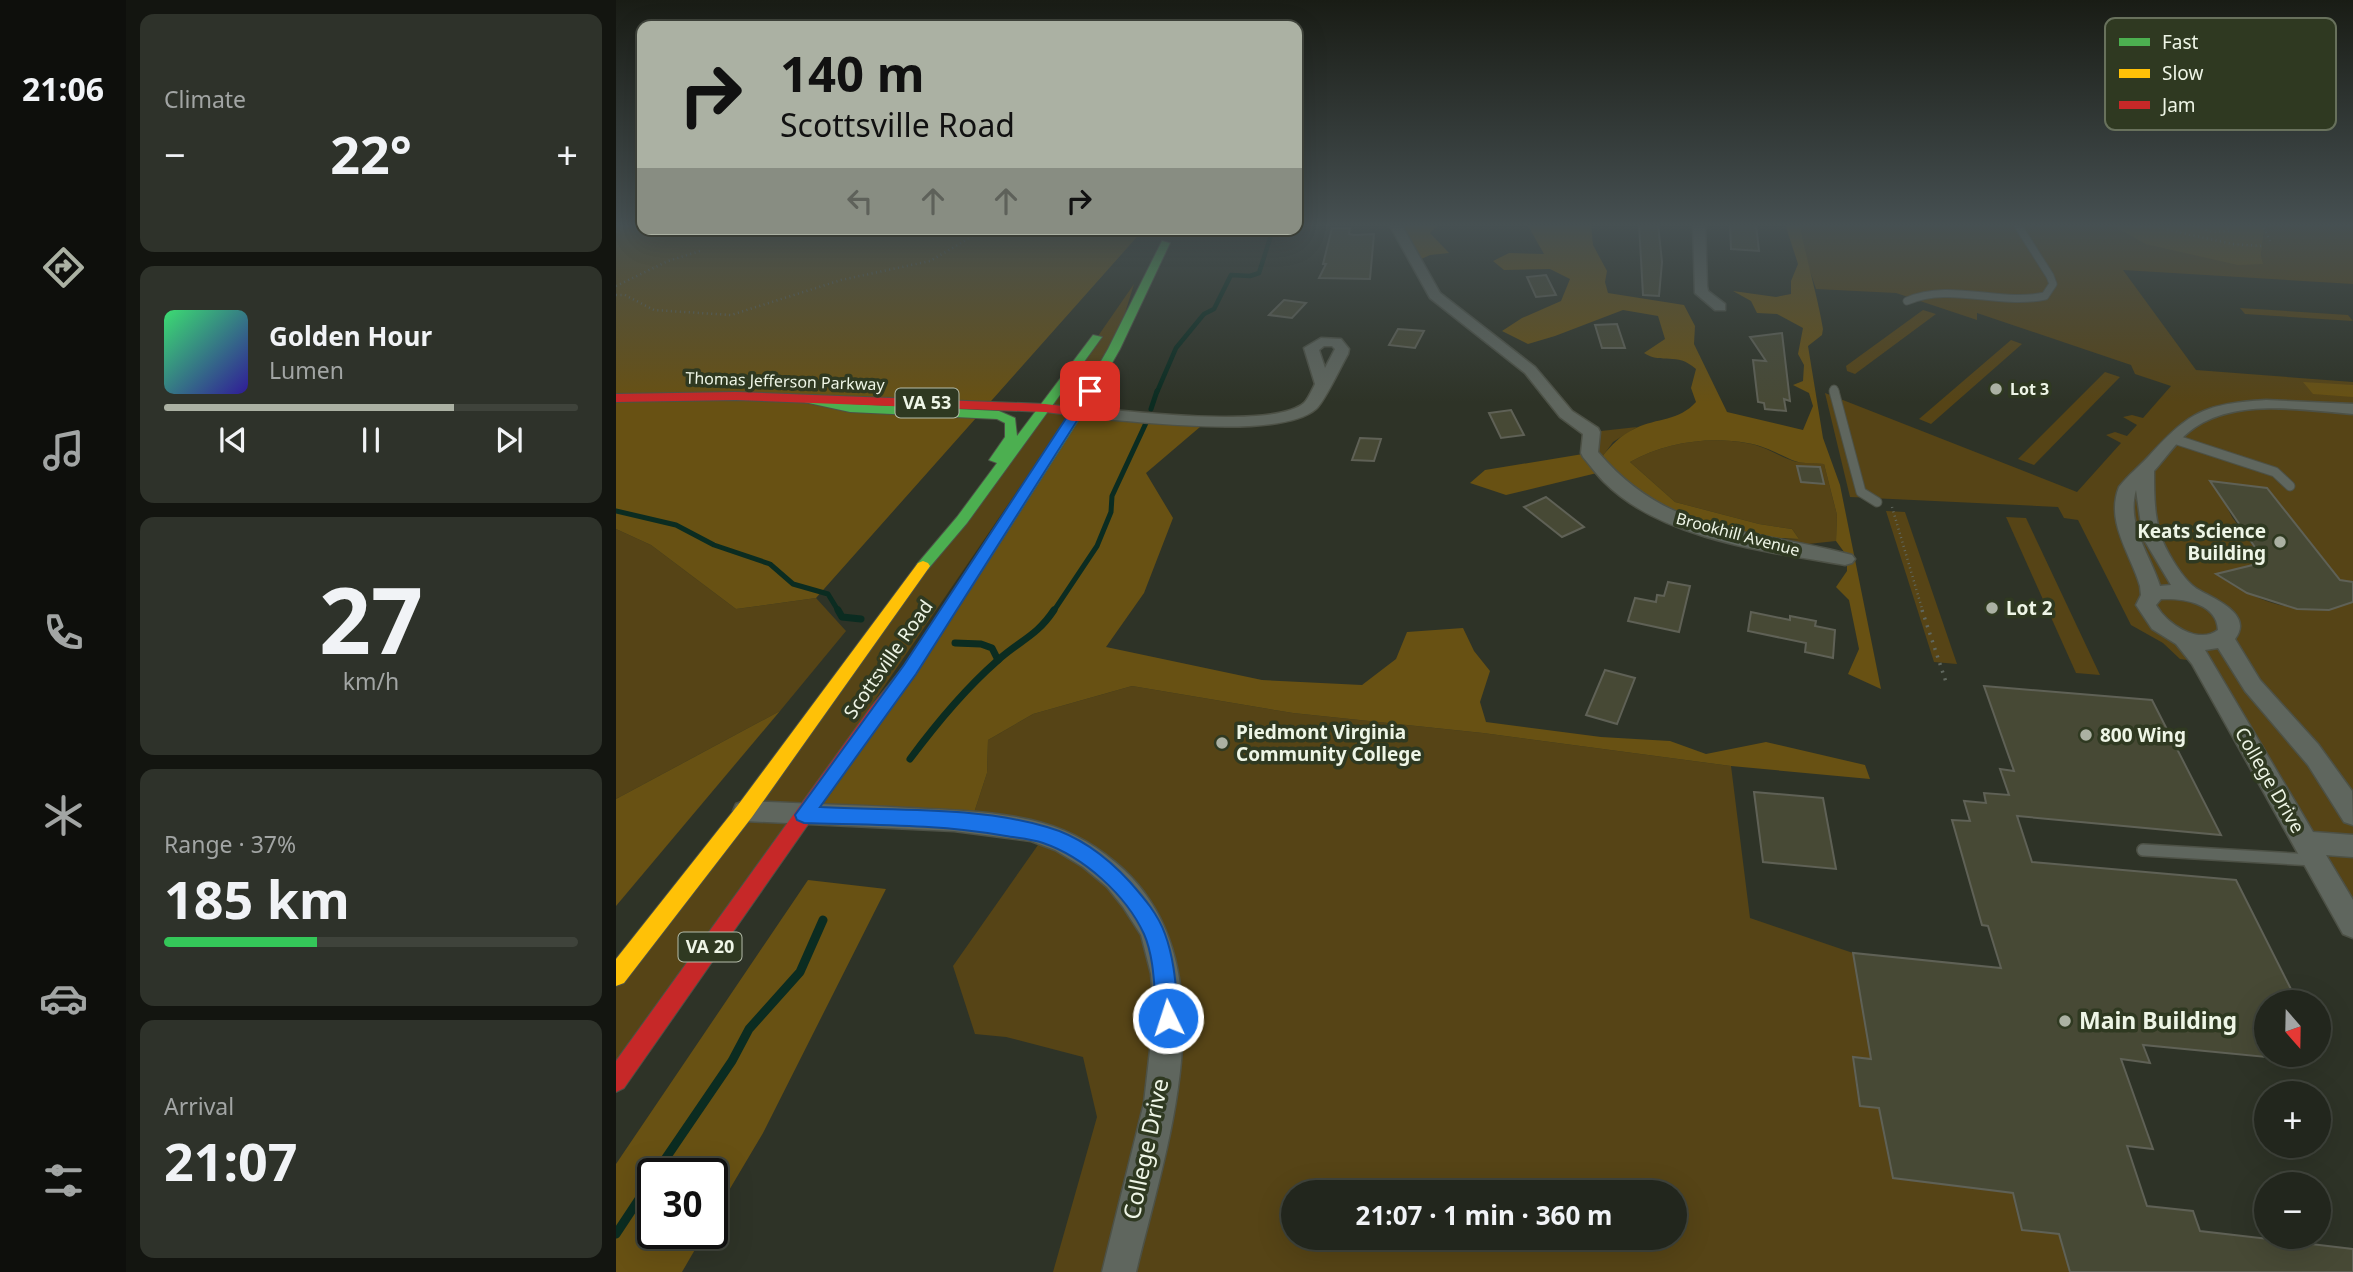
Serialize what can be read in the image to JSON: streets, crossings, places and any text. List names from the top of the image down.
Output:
{
  "streets": {
    "main road": [
      "Thomas Jefferson Parkway",
      "VA 53",
      "Scottsville Road",
      "VA 20"
    ],
    "street": ["Brookhill Avenue", "College Drive"]
  },
  "crossings": [
    ["Thomas Jefferson Parkway", "Scottsville Road"],
    ["Scottsville Road", "College Drive"]
  ],
  "places": [
    "Lot 3",
    "Keats Science Building",
    "Lot 2",
    "800 Wing",
    "Piedmont Virginia Community College",
    "Main Building"
  ],
  "legend": ["Fast", "Slow", "Jam"],
  "north": "bottom",
  "page": {
    "tabs": "21:06",
    "tile": [
      "Climate",
      ["27", "km/h"],
      ["Range · 37%", "185 km"],
      ["Arrival", "21:07"]
    ],
    "turn": ["140 m", "Scottsville Road"],
    "heat": ["−", "22°", "+"],
    "song": ["Golden Hour", "Lumen"],
    "map_buttons": ["+", "−"],
    "limit": "30",
    "trip": "21:07 · 1 min · 360 m"
  }
}
